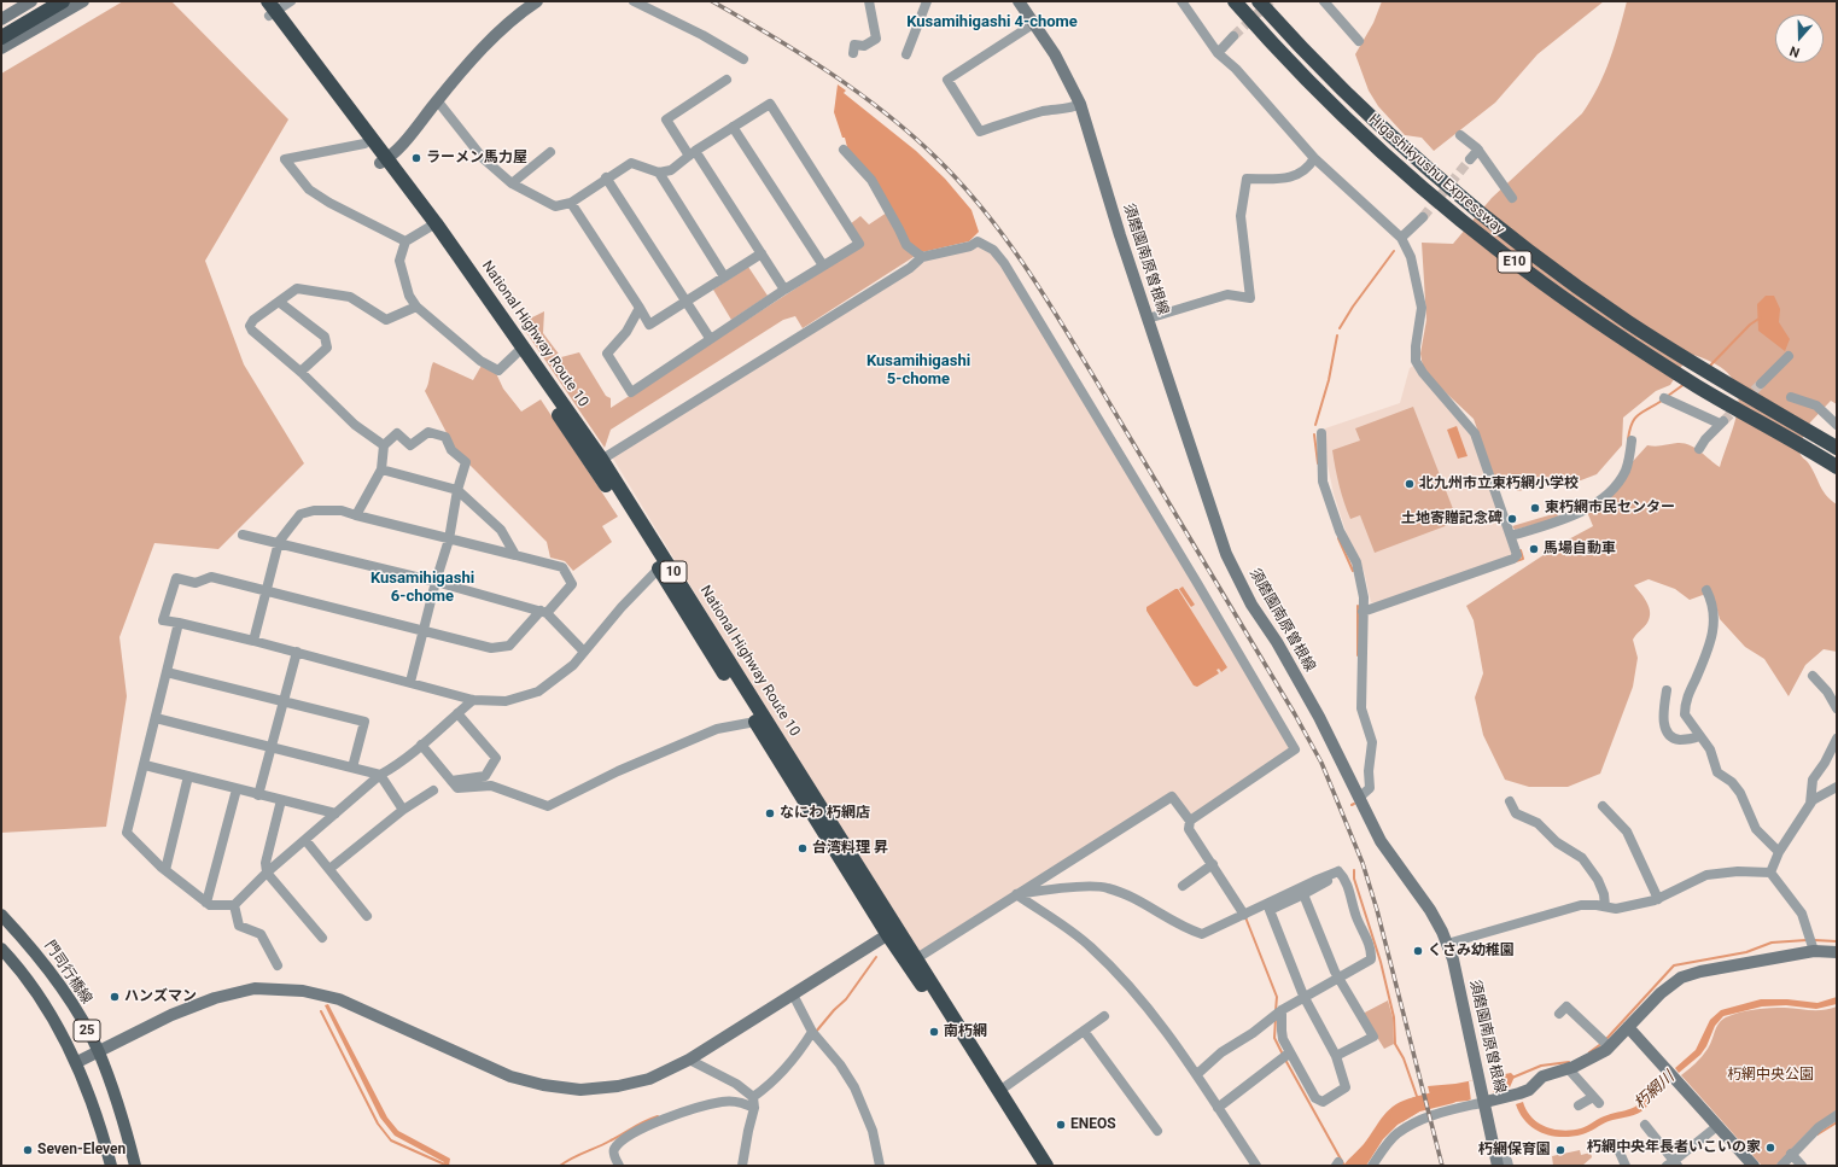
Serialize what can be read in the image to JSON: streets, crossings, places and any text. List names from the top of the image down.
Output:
{
  "streets": {
    "highway": [
      "Higashikyushu Expressway",
      "E10",
      "National Highway Route 10",
      "10"
    ],
    "main road": ["門司行橋線", "25"],
    "street": ["須磨園南原曽根線"]
  },
  "districts": ["Kusamihigashi 4-chome", "Kusamihigashi 5-chome", "Kusamihigashi 6-chome"],
  "water": ["朽網川"],
  "parks": ["朽網中央公園"],
  "places": [
    "ラーメン馬力屋",
    "北九州市立東朽網小学校",
    "東朽網市民センター",
    "土地寄贈記念碑",
    "馬場自動車",
    "なにわ 朽網店",
    "台湾料理 昇",
    "くさみ幼稚園",
    "ハンズマン",
    "南朽網",
    "ENEOS",
    "朽網中央年長者いこいの家",
    "Seven-Eleven",
    "朽網保育園"
  ],
  "north": "bottom"
}
